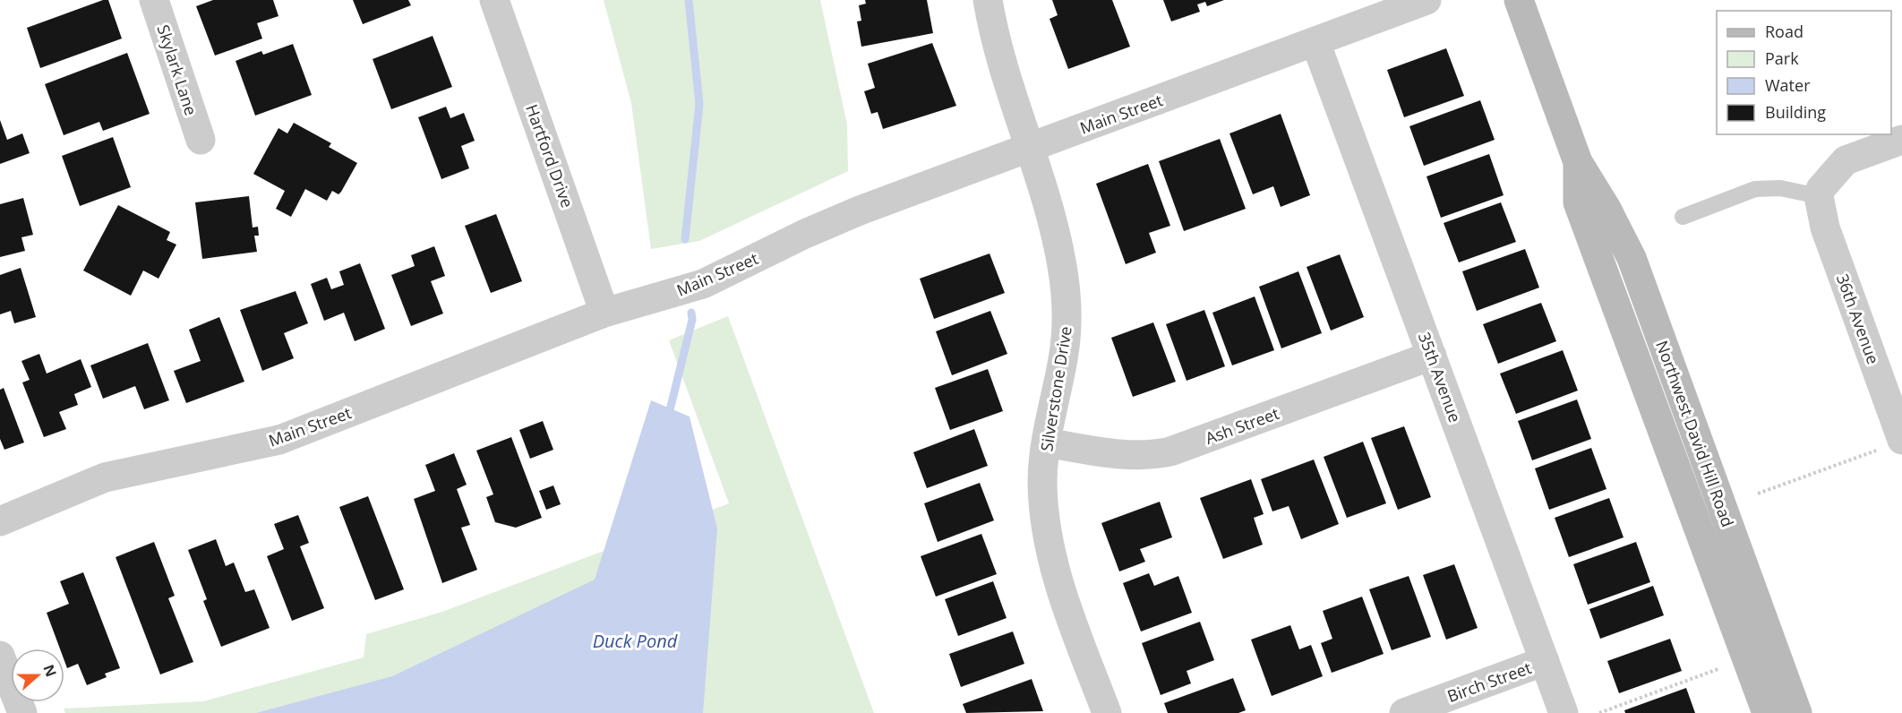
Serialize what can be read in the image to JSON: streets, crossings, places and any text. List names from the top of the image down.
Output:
{
  "streets": {
    "street": [
      "Skylark Lane",
      "Main Street",
      "Hartford Drive",
      "36th Avenue",
      "35th Avenue",
      "Silverstone Drive",
      "Ash Street",
      "Northwest David Hill Road",
      "Birch Street"
    ]
  },
  "crossings": [
    ["Main Street", "Hartford Drive"],
    ["Main Street", "35th Avenue"],
    ["Main Street", "Silverstone Drive"],
    ["35th Avenue", "Ash Street"],
    ["35th Avenue", "Birch Street"],
    ["Silverstone Drive", "Ash Street"]
  ],
  "water": ["Duck Pond"],
  "legend": [
    "Road",
    "Park",
    "Water",
    "Building"
  ],
  "north": "right"
}
